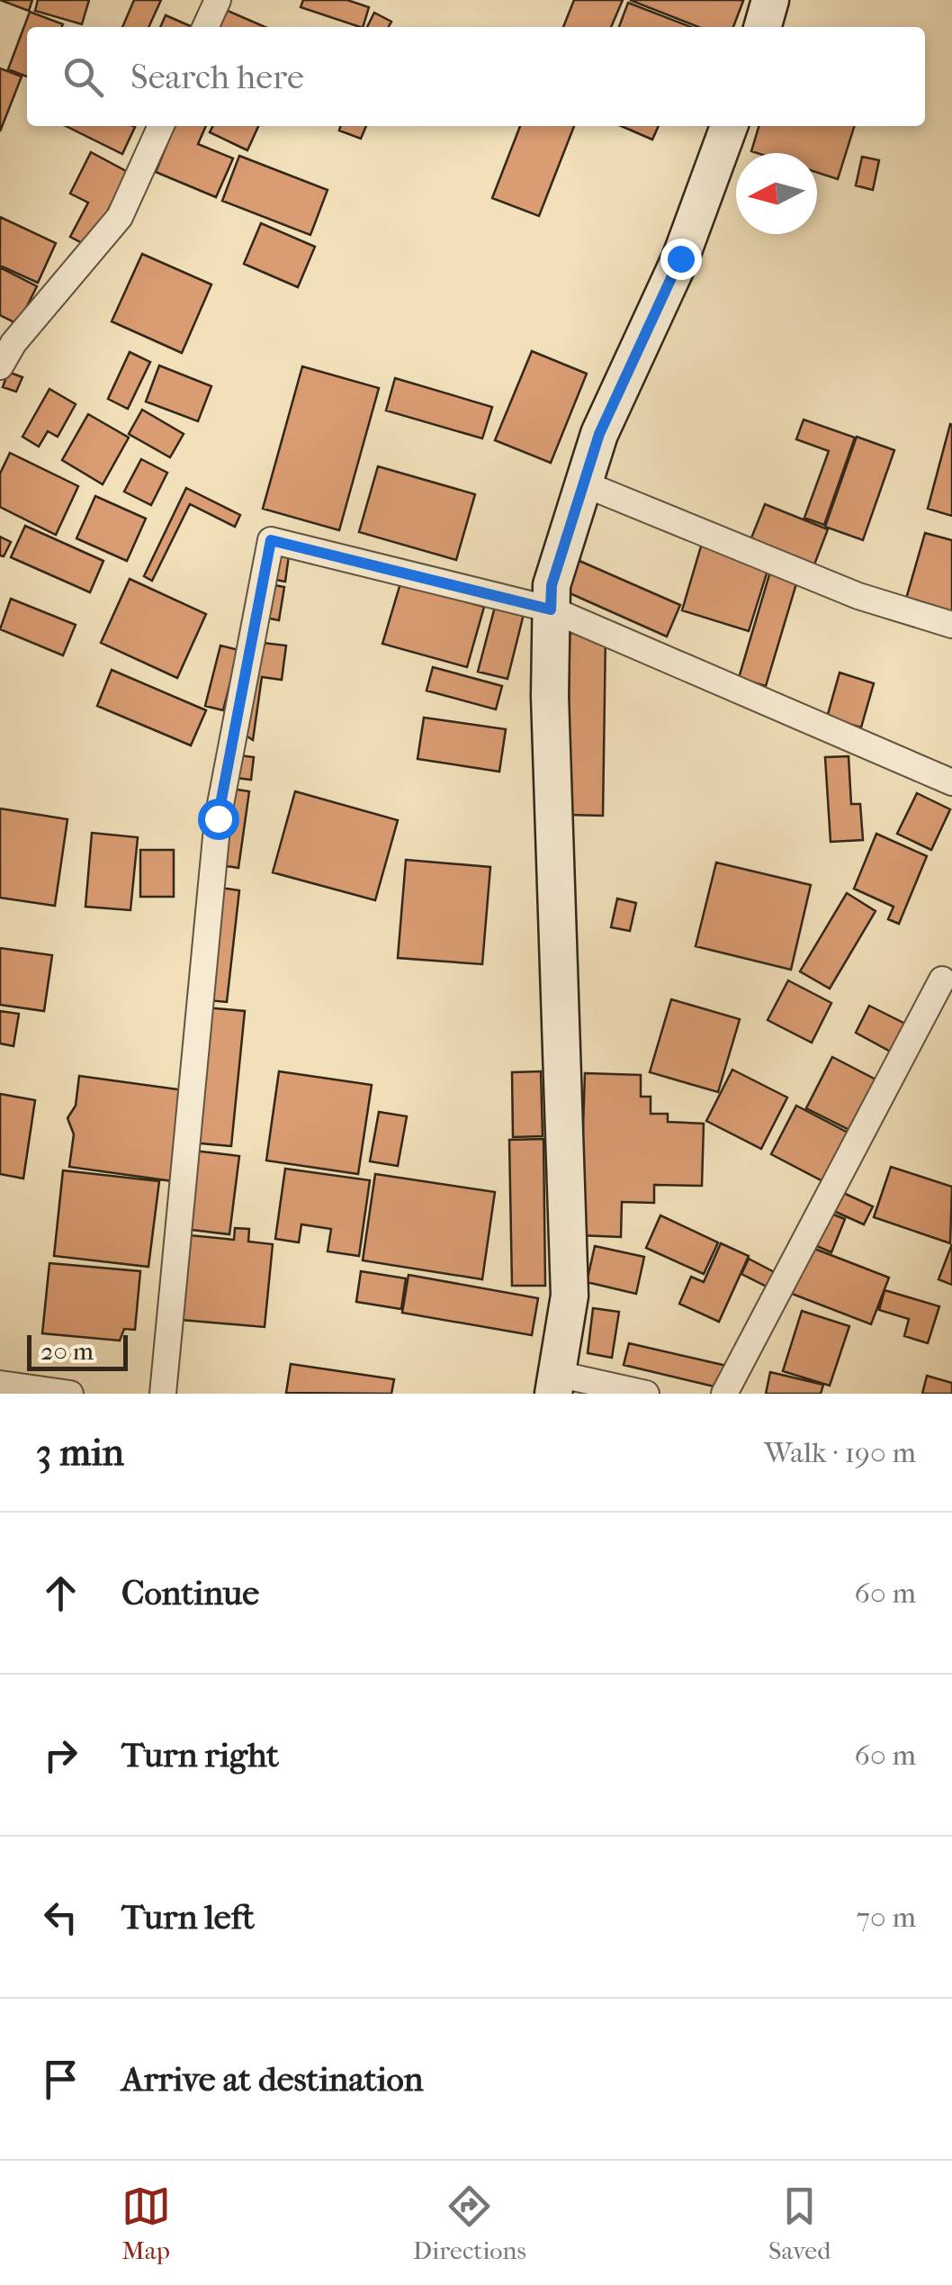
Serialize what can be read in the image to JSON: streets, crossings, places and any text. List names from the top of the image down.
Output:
{
  "scale_bar": "20 m",
  "north": "left",
  "page": {
    "search": "Search here",
    "scale": "20 m",
    "heading": ["3 min", "Walk · 190 m"],
    "list": [
      ["Continue", "60 m"],
      ["Turn right", "60 m"],
      ["Turn left", "70 m"],
      "Arrive at destination"
    ],
    "nav": ["Map", "Directions", "Saved"]
  }
}
